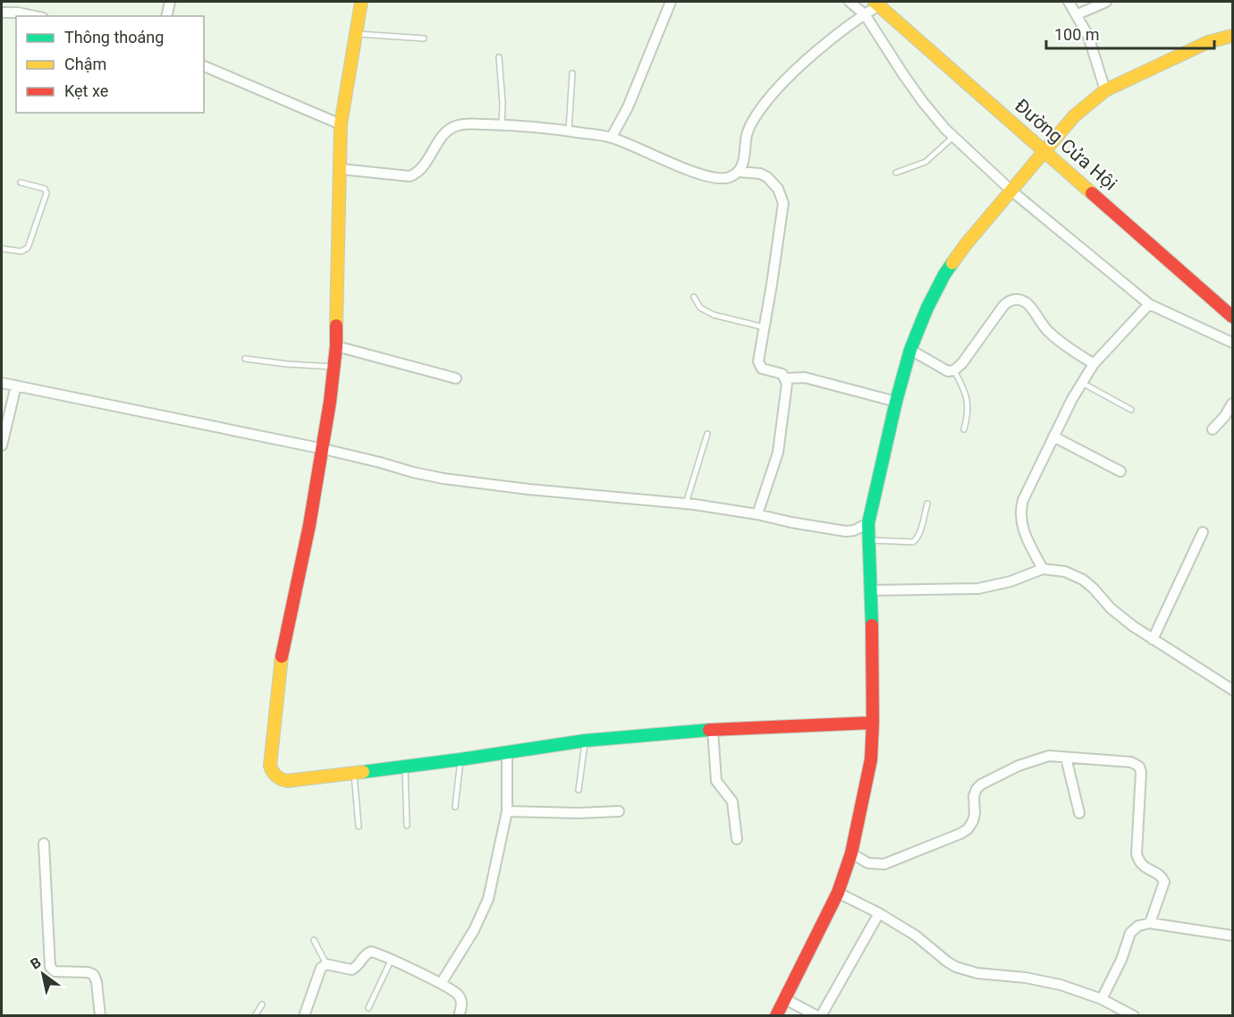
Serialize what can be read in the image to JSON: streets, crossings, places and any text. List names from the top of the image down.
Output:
{
  "streets": {
    "street": ["Đường Cửa Hội"]
  },
  "legend": ["Thông thoáng", "Chậm", "Kẹt xe"],
  "scale_bar": "100 m",
  "north": "top left"
}
